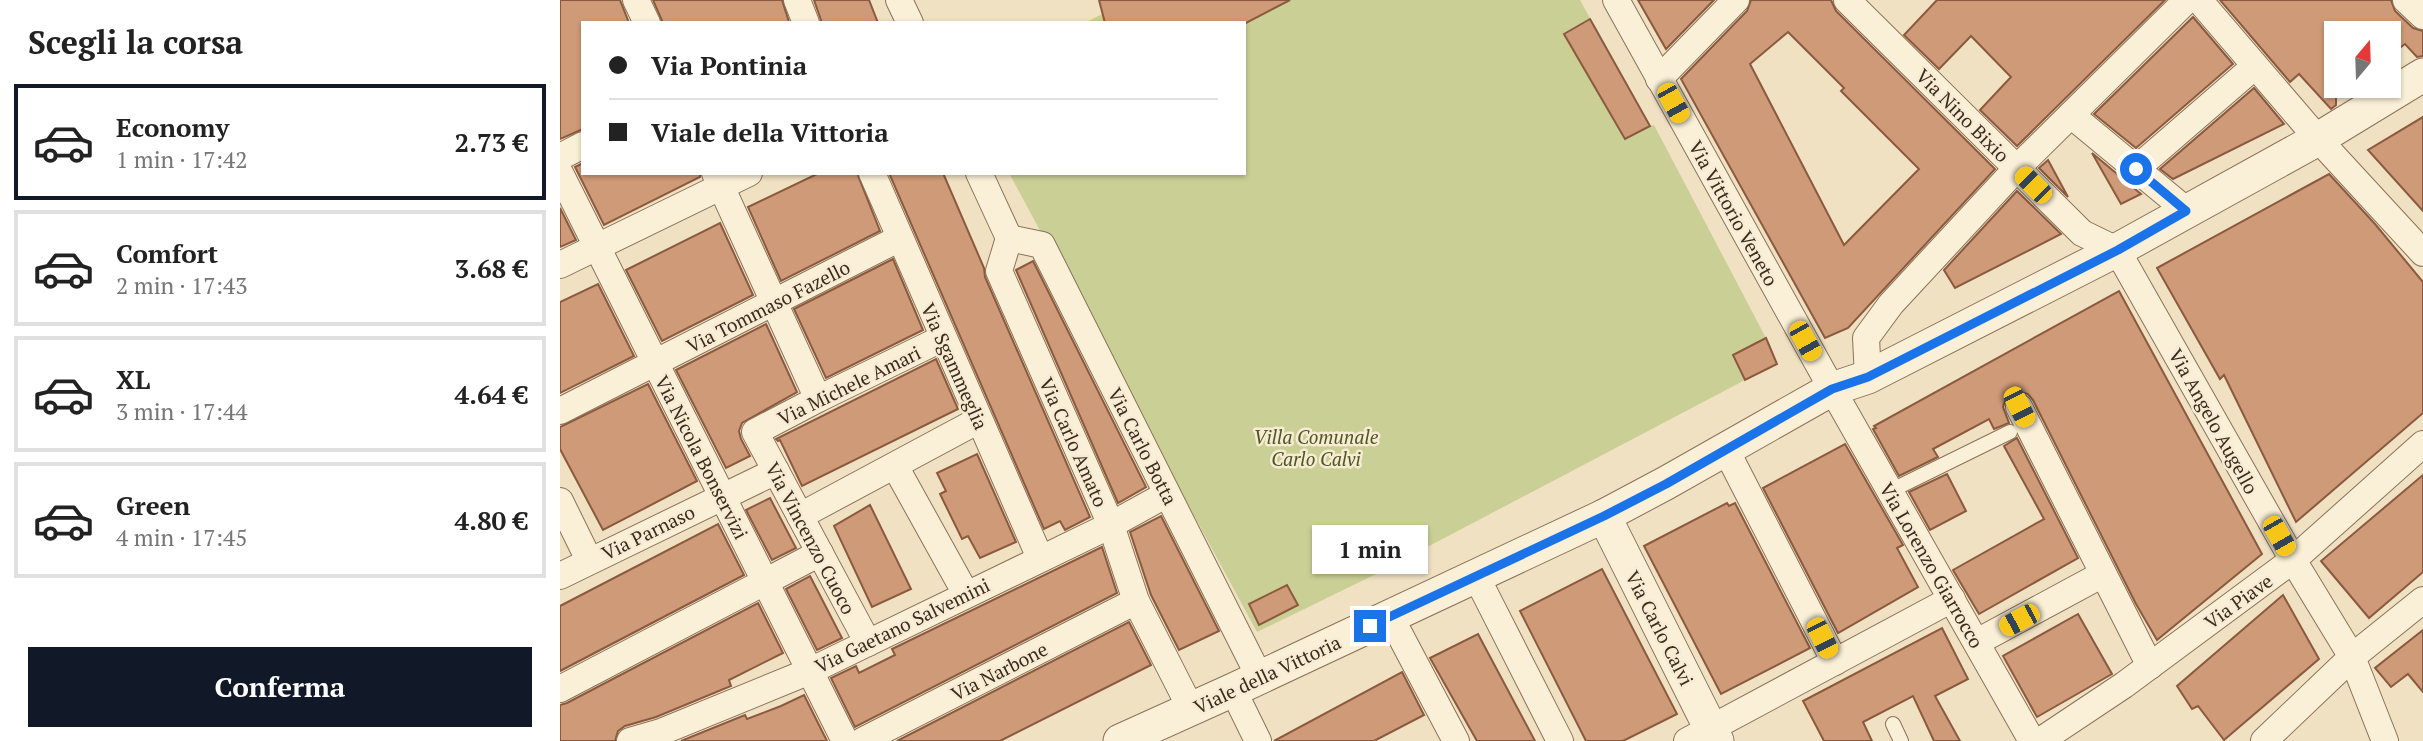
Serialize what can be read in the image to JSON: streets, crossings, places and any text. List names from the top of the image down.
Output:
{
  "streets": {
    "street": [
      "Via Nino Bixio",
      "Via Vittorio Veneto",
      "Via Tommaso Fazello",
      "Via Sgammeglia",
      "Via Michele Amari",
      "Via Angelo Augello",
      "Via Carlo Amato",
      "Via Carlo Botta",
      "Via Nicola Bonservizi",
      "Via Parnaso",
      "Via Vincenzo Cuoco",
      "Via Lorenzo Giarrocco",
      "Via Piave",
      "Via Gaetano Salvemini",
      "Via Carlo Calvi",
      "Via Narbone",
      "Viale della Vittoria"
    ]
  },
  "crossings": [
    ["Via Nino Bixio", "Via Angelo Augello"],
    ["Via Nino Bixio", "Viale della Vittoria"],
    ["Via Vittorio Veneto", "Via Lorenzo Giarrocco"],
    ["Via Vittorio Veneto", "Viale della Vittoria"],
    ["Via Tommaso Fazello", "Via Sgammeglia"],
    ["Via Tommaso Fazello", "Via Nicola Bonservizi"],
    ["Via Sgammeglia", "Via Michele Amari"],
    ["Via Sgammeglia", "Via Gaetano Salvemini"],
    ["Via Michele Amari", "Via Vincenzo Cuoco"],
    ["Via Angelo Augello", "Via Piave"],
    ["Via Angelo Augello", "Viale della Vittoria"],
    ["Via Carlo Amato", "Via Carlo Botta"],
    ["Via Carlo Amato", "Via Gaetano Salvemini"],
    ["Via Carlo Amato", "Via Narbone"],
    ["Via Carlo Amato", "Viale della Vittoria"],
    ["Via Carlo Botta", "Via Gaetano Salvemini"],
    ["Via Carlo Botta", "Viale della Vittoria"],
    ["Via Nicola Bonservizi", "Via Parnaso"],
    ["Via Nicola Bonservizi", "Via Gaetano Salvemini"],
    ["Via Parnaso", "Via Vincenzo Cuoco"],
    ["Via Vincenzo Cuoco", "Via Gaetano Salvemini"],
    ["Via Lorenzo Giarrocco", "Viale della Vittoria"],
    ["Via Carlo Calvi", "Viale della Vittoria"]
  ],
  "parks": ["Villa Comunale Carlo Calvi"],
  "north": "top",
  "page": {
    "heading": "Scegli la corsa",
    "banner": ["Via Pontinia", "Viale della Vittoria"],
    "list": [
      {
        "name": "Economy",
        "note": "1 min · 17:42",
        "value": "2.73 €"
      },
      {
        "name": "Comfort",
        "note": "2 min · 17:43",
        "value": "3.68 €"
      },
      {
        "name": "XL",
        "note": "3 min · 17:44",
        "value": "4.64 €"
      },
      {
        "name": "Green",
        "note": "4 min · 17:45",
        "value": "4.80 €"
      }
    ],
    "bubble": "1 min",
    "buttons": "Conferma"
  }
}
